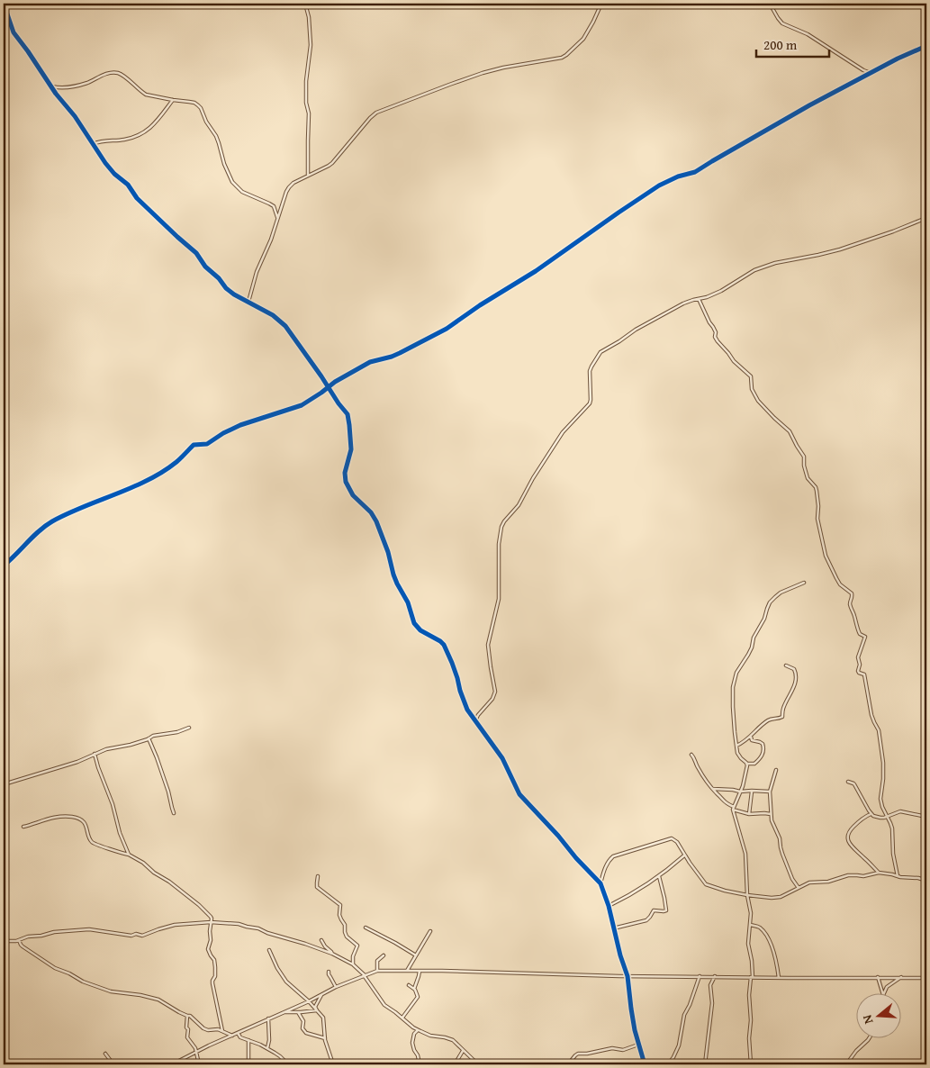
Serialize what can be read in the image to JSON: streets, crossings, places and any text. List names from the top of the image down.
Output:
{
  "scale_bar": "200 m",
  "north": "left"
}
